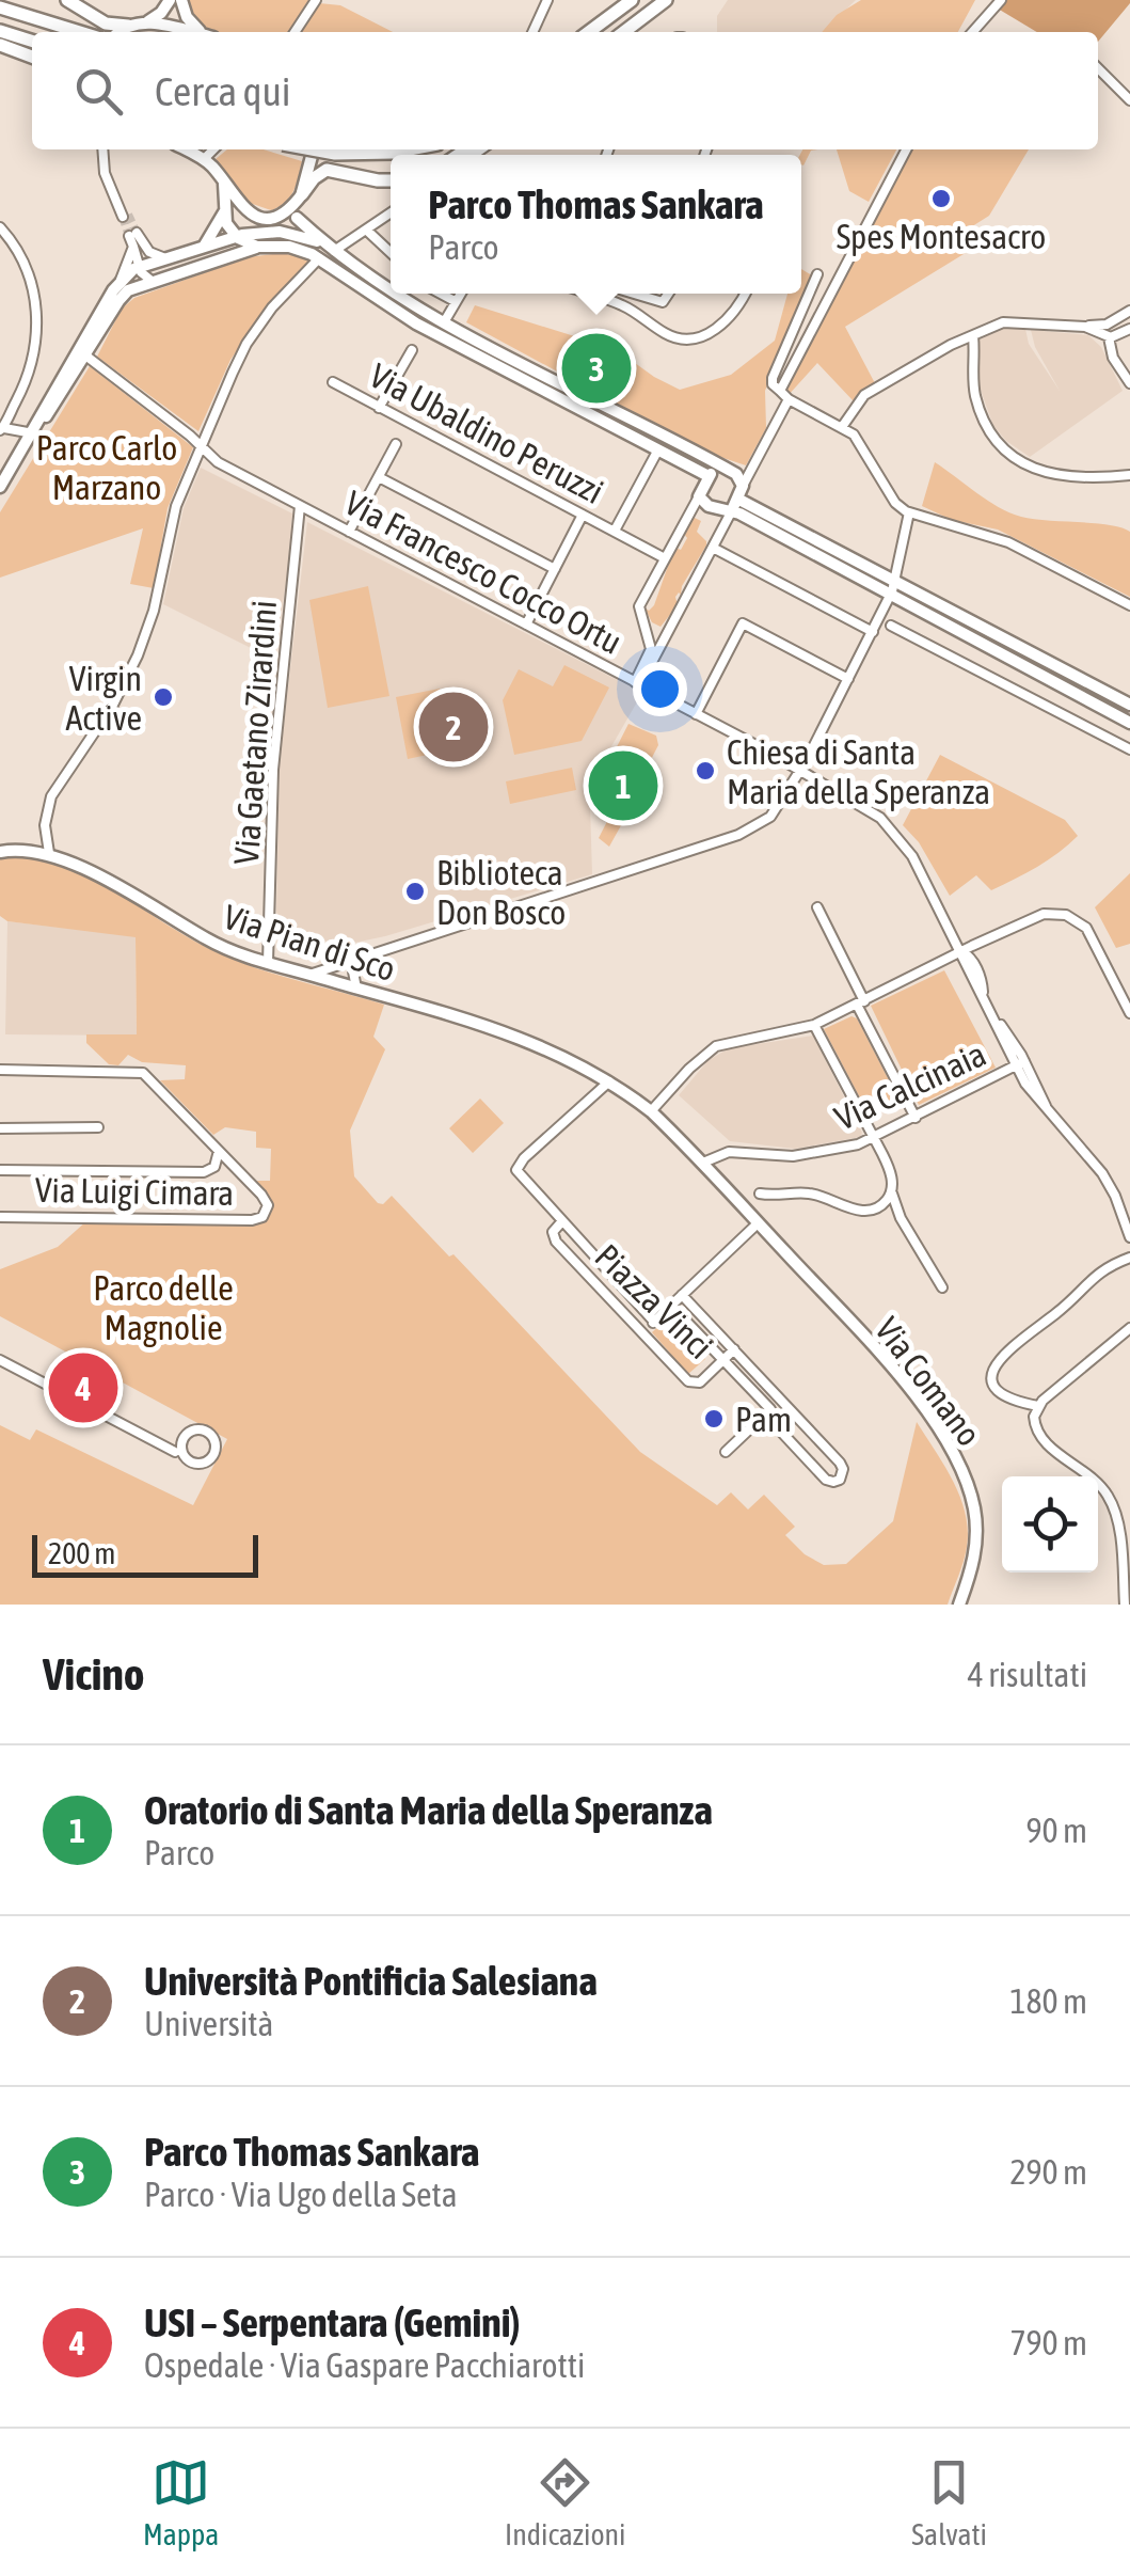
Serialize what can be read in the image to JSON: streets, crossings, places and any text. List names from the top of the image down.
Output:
{
  "streets": {
    "street": [
      "Via Ubaldino Peruzzi",
      "Via Francesco Cocco Ortu",
      "Via Gaetano Zirardini",
      "Via Pian di Sco",
      "Via Calcinaia",
      "Via Luigi Cimara",
      "Piazza Vinci",
      "Via Comano"
    ]
  },
  "crossings": [
    ["Via Francesco Cocco Ortu", "Via Gaetano Zirardini"],
    ["Via Francesco Cocco Ortu", "Via Calcinaia"],
    ["Via Gaetano Zirardini", "Via Pian di Sco"],
    ["Via Pian di Sco", "Via Calcinaia"],
    ["Via Pian di Sco", "Piazza Vinci"],
    ["Via Pian di Sco", "Via Comano"],
    ["Via Calcinaia", "Via Comano"]
  ],
  "parks": ["Parco Carlo Marzano", "Parco delle Magnolie"],
  "places": [
    "Spes Montesacro",
    "Virgin Active",
    "Chiesa di Santa Maria della Speranza",
    "Biblioteca Don Bosco",
    "Pam"
  ],
  "scale_bar": "200 m",
  "page": {
    "search": "Cerca qui",
    "popup": ["Parco Thomas Sankara", "Parco"],
    "pins": [
      "3",
      "2",
      "1",
      "4"
    ],
    "scale": "200 m",
    "heading": ["Vicino", "4 risultati"],
    "list": [
      {
        "mark": "1",
        "name": "Oratorio di Santa Maria della Speranza",
        "note": "Parco",
        "value": "90 m"
      },
      {
        "mark": "2",
        "name": "Università Pontificia Salesiana",
        "note": "Università",
        "value": "180 m"
      },
      {
        "mark": "3",
        "name": "Parco Thomas Sankara",
        "note": "Parco · Via Ugo della Seta",
        "value": "290 m"
      },
      {
        "mark": "4",
        "name": "USI – Serpentara (Gemini)",
        "note": "Ospedale · Via Gaspare Pacchiarotti",
        "value": "790 m"
      }
    ],
    "nav": ["Mappa", "Indicazioni", "Salvati"]
  }
}
